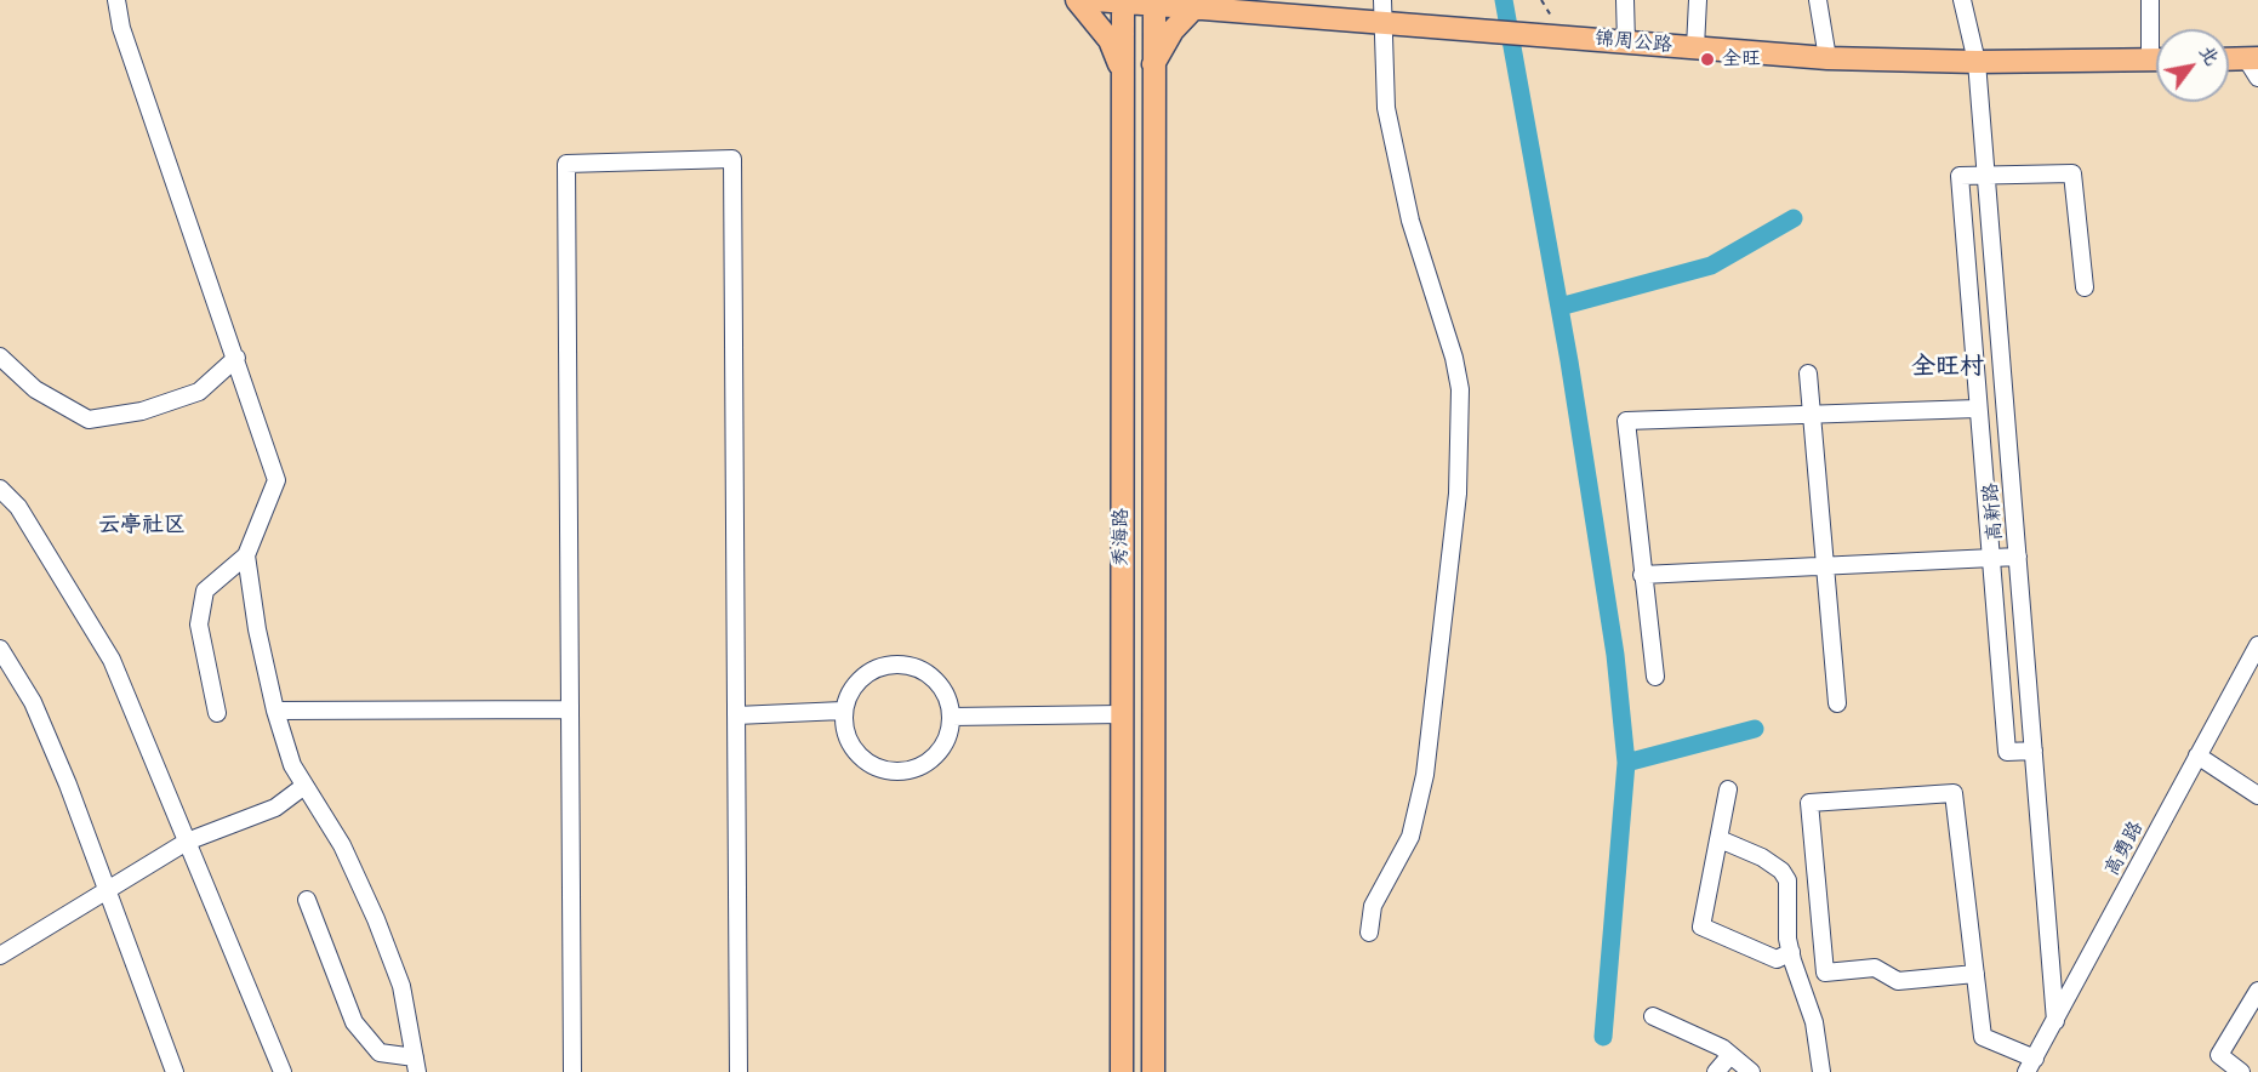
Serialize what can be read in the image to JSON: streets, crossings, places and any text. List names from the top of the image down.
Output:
{
  "streets": {
    "main road": ["锦周公路", "秀海路"],
    "street": ["高新路", "高勇路"]
  },
  "crossings": [
    ["锦周公路", "高新路"],
    ["锦周公路", "秀海路"],
    ["高新路", "高勇路"]
  ],
  "districts": ["全旺村", "云亭社区"],
  "places": ["全旺"],
  "north": "top right"
}
